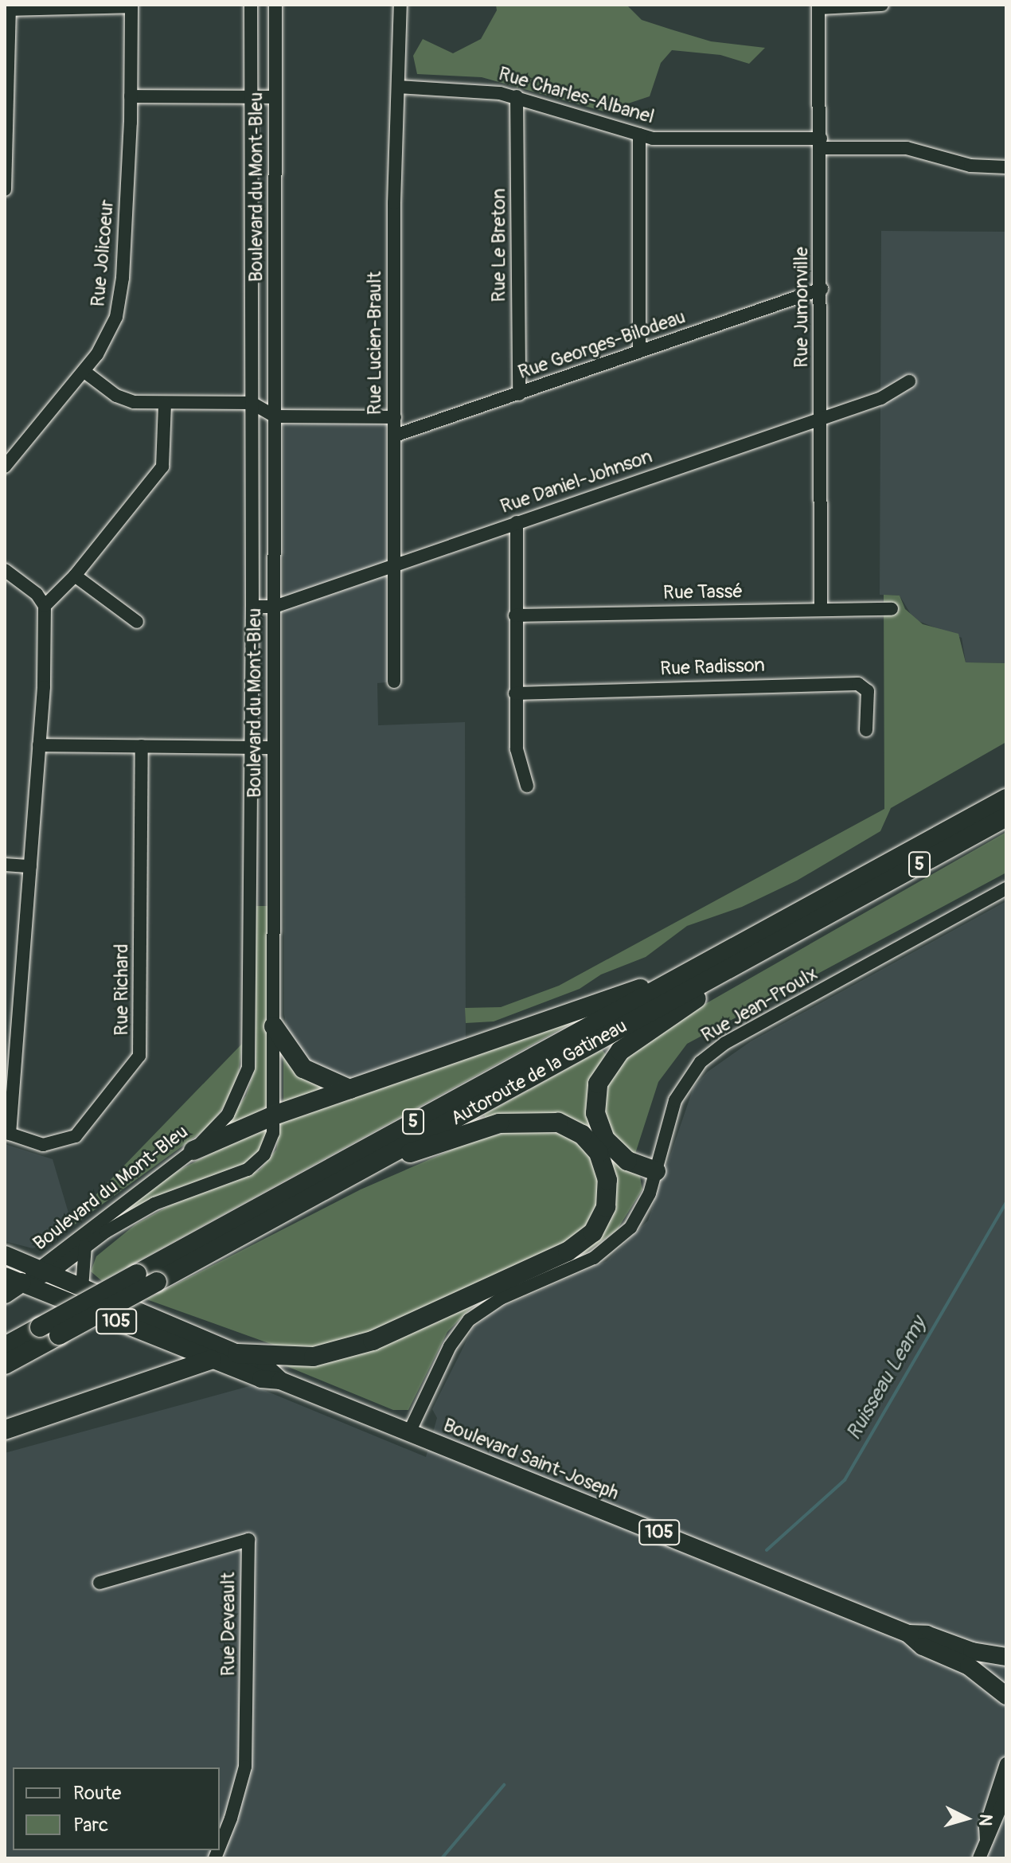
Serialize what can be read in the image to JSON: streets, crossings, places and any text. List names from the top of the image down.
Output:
{
  "streets": {
    "highway": ["5", "Autoroute de la Gatineau"],
    "main road": ["105", "Boulevard Saint-Joseph"],
    "street": [
      "Rue Charles-Albanel",
      "Boulevard du Mont-Bleu",
      "Rue Le Breton",
      "Rue Jolicoeur",
      "Rue Jumonville",
      "Rue Lucien-Brault",
      "Rue Georges-Bilodeau",
      "Rue Daniel-Johnson",
      "Rue Tassé",
      "Rue Radisson",
      "Rue Richard",
      "Rue Jean-Proulx",
      "Rue Deveault"
    ]
  },
  "crossings": [
    ["Rue Charles-Albanel", "Rue Le Breton"],
    ["Rue Charles-Albanel", "Rue Jumonville"],
    ["Rue Charles-Albanel", "Rue Lucien-Brault"],
    ["Boulevard du Mont-Bleu", "Rue Daniel-Johnson"],
    ["Boulevard du Mont-Bleu", "Boulevard Saint-Joseph"],
    ["Rue Le Breton", "Rue Georges-Bilodeau"],
    ["Rue Jumonville", "Rue Georges-Bilodeau"],
    ["Rue Jumonville", "Rue Daniel-Johnson"],
    ["Rue Jumonville", "Rue Tassé"],
    ["Rue Lucien-Brault", "Rue Georges-Bilodeau"],
    ["Rue Lucien-Brault", "Rue Daniel-Johnson"],
    ["Rue Jean-Proulx", "Boulevard Saint-Joseph"]
  ],
  "water": ["Ruisseau Leamy"],
  "legend": ["Route", "Parc"],
  "north": "right"
}
